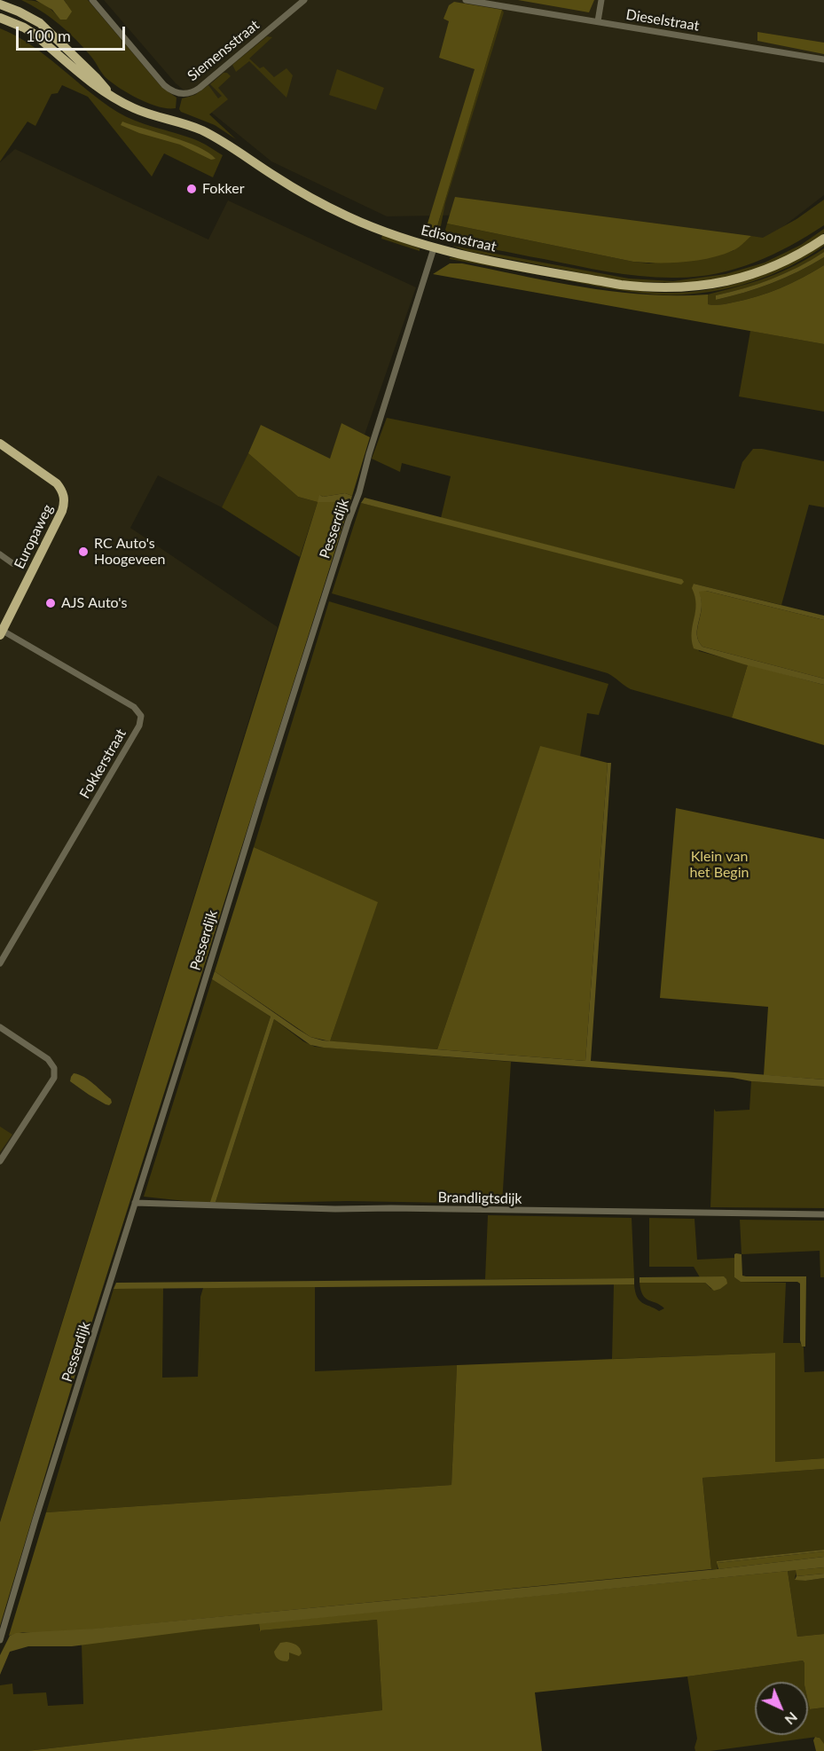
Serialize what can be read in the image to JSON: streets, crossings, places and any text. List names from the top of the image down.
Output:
{
  "streets": {
    "main road": ["Edisonstraat", "Europaweg"],
    "street": [
      "Dieselstraat",
      "Siemensstraat",
      "Pesserdijk",
      "Fokkerstraat",
      "Brandligtsdijk"
    ]
  },
  "crossings": [
    ["Edisonstraat", "Pesserdijk"],
    ["Pesserdijk", "Brandligtsdijk"],
    ["Europaweg", "Fokkerstraat"]
  ],
  "parks": ["Klein van het Begin"],
  "places": ["Fokker", "RC Auto's Hoogeveen", "AJS Auto's"],
  "scale_bar": "100 m",
  "north": "bottom right"
}
